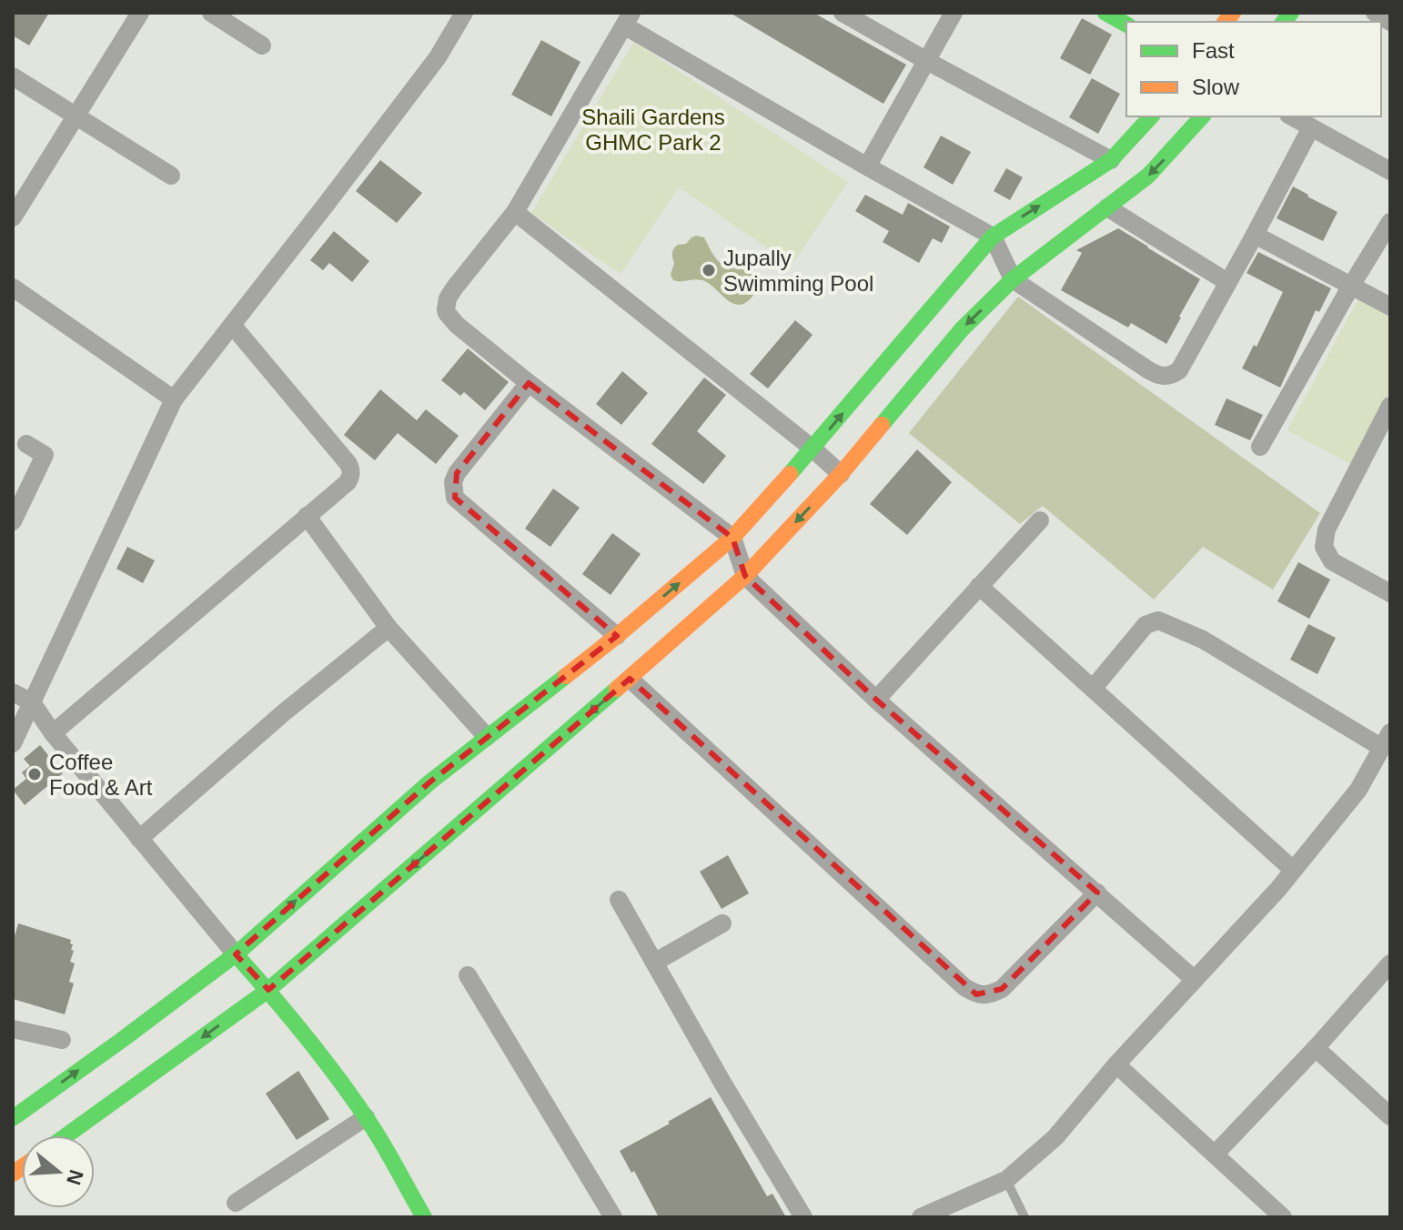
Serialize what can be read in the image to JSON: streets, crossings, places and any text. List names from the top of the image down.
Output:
{
  "parks": ["Shaili Gardens GHMC Park 2"],
  "places": ["Jupally Swimming Pool", "Coffee Food & Art"],
  "legend": ["Fast", "Slow"],
  "north": "right"
}
